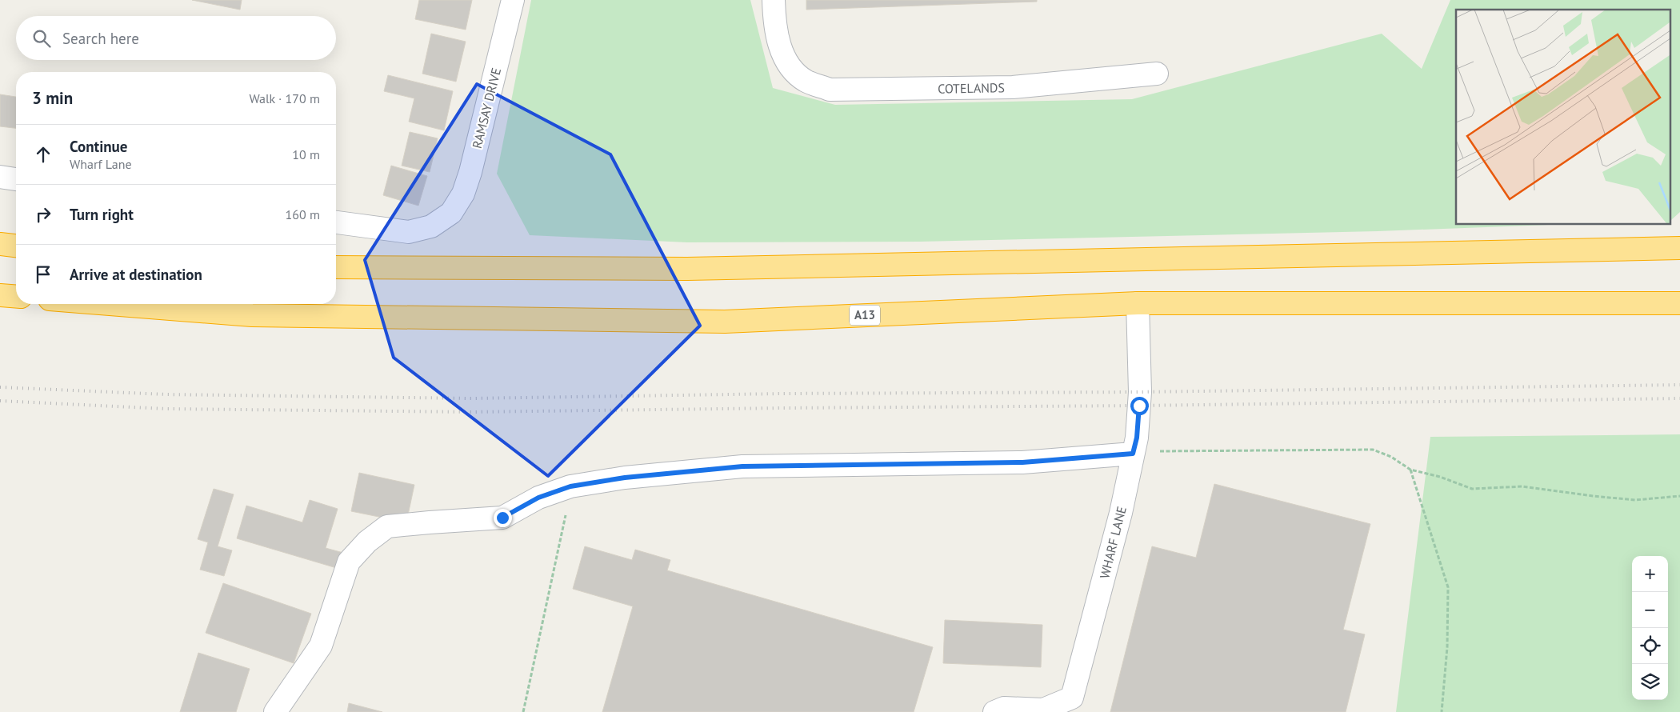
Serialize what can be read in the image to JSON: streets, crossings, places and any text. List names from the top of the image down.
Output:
{
  "streets": {
    "highway": ["A13"],
    "street": ["COTELANDS", "RAMSAY DRIVE", "WHARF LANE"]
  },
  "crossings": [
    ["A13", "WHARF LANE"]
  ],
  "page": {
    "search": "Search here",
    "heading": ["3 min", "Walk · 170 m"],
    "list": [
      ["Continue", "Wharf Lane", "10 m"],
      ["Turn right", "160 m"],
      "Arrive at destination"
    ],
    "map_buttons": ["+", "−"]
  }
}
